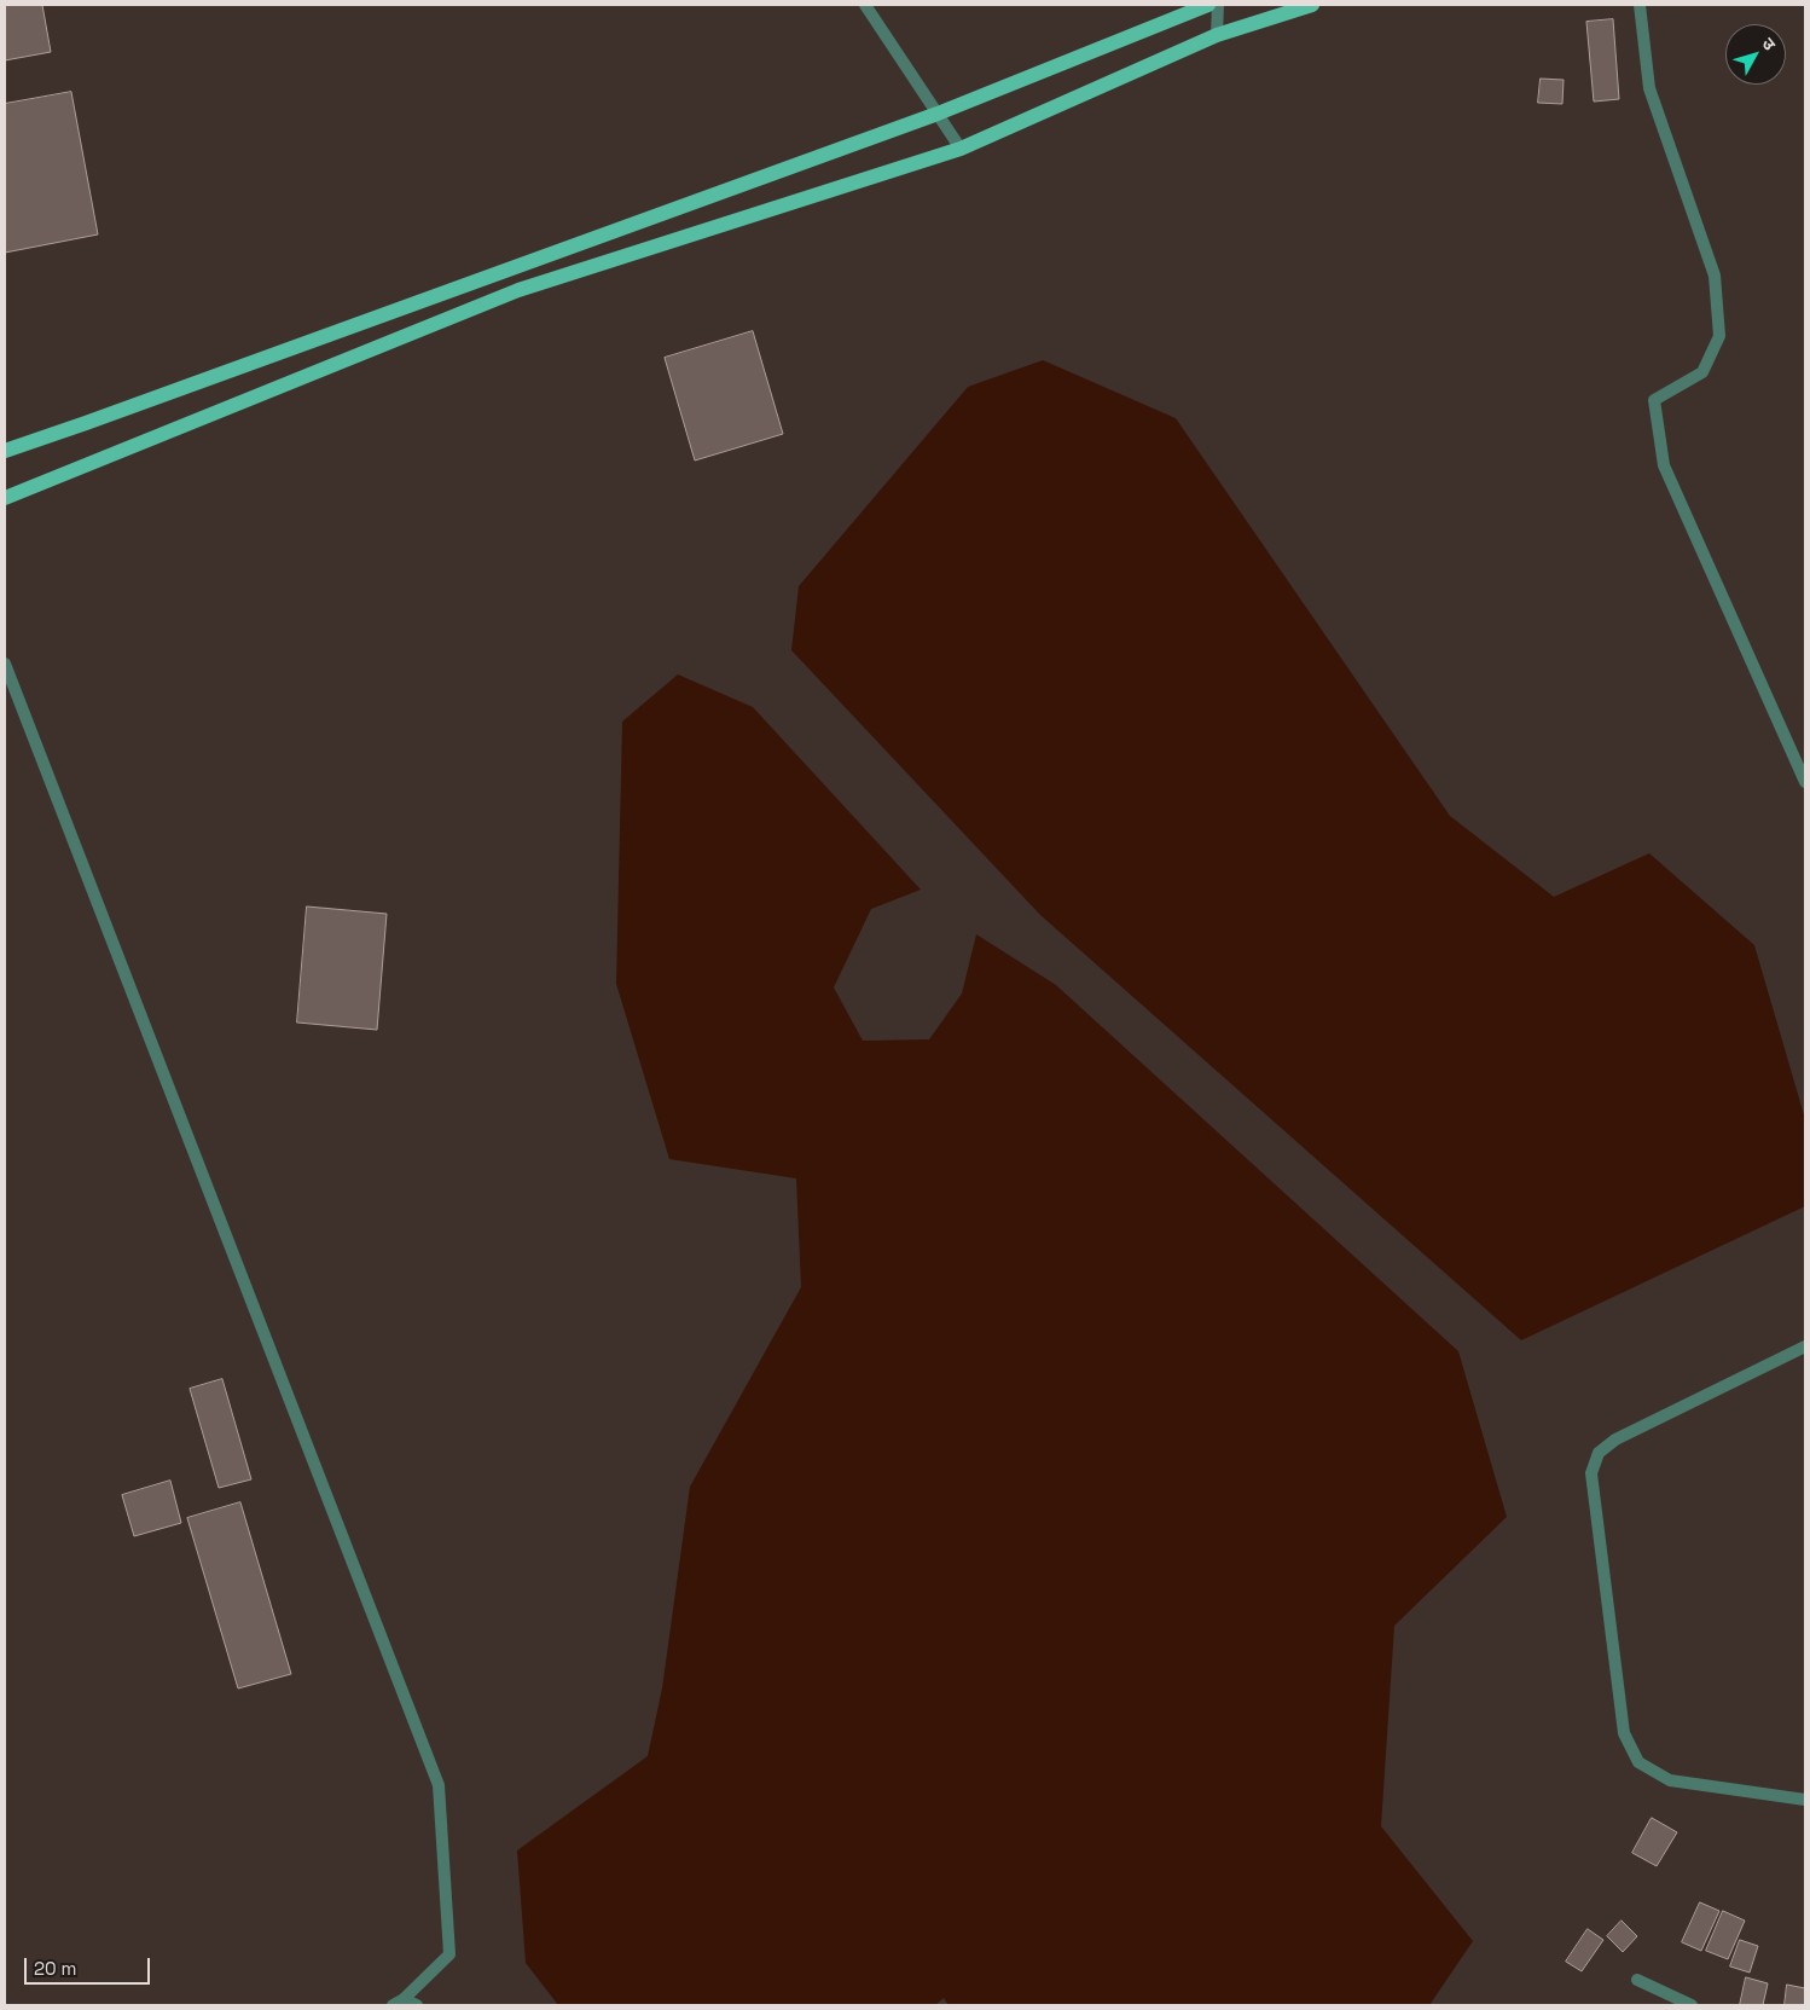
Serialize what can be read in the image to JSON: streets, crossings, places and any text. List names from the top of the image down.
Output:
{
  "scale_bar": "20 m",
  "north": "top right"
}
